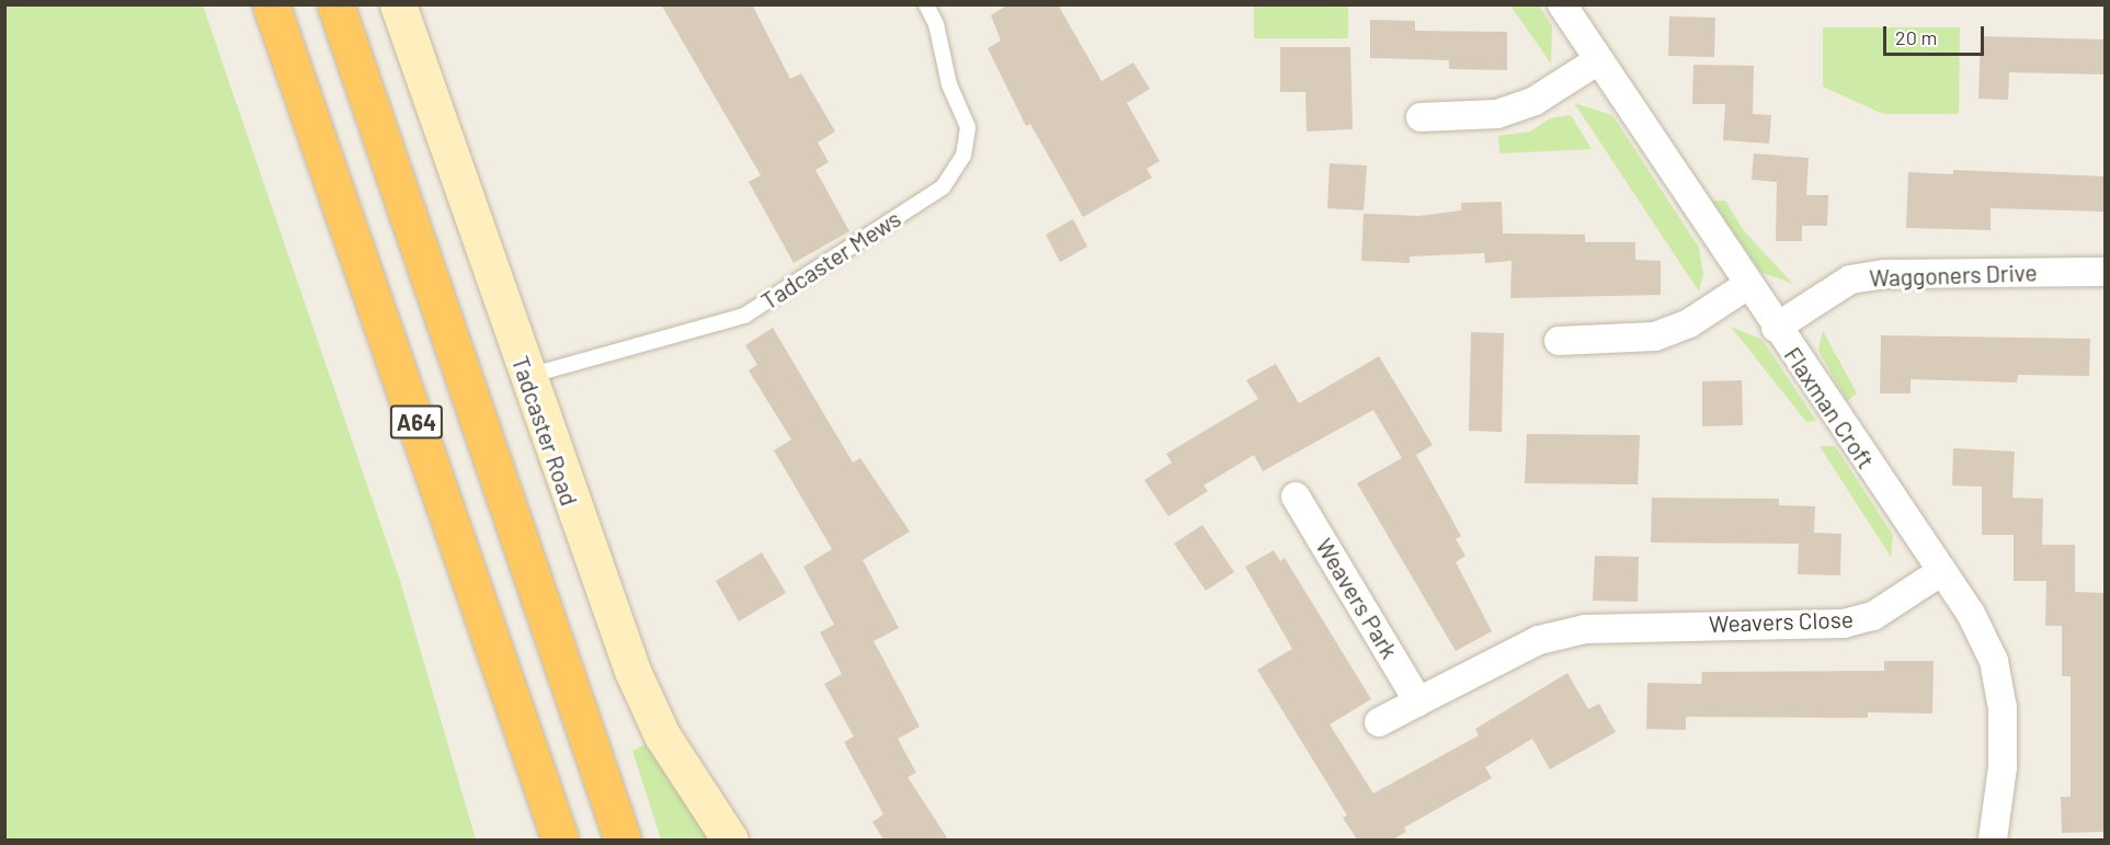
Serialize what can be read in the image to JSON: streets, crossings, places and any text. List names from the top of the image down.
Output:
{
  "streets": {
    "highway": ["A64"],
    "street": [
      "Waggoners Drive",
      "Flaxman Croft",
      "Tadcaster Road",
      "Weavers Park",
      "Weavers Close"
    ],
    "lane": ["Tadcaster Mews"]
  },
  "crossings": [
    ["Tadcaster Mews", "Tadcaster Road"],
    ["Waggoners Drive", "Flaxman Croft"],
    ["Flaxman Croft", "Weavers Close"],
    ["Weavers Park", "Weavers Close"]
  ],
  "scale_bar": "20 m"
}
